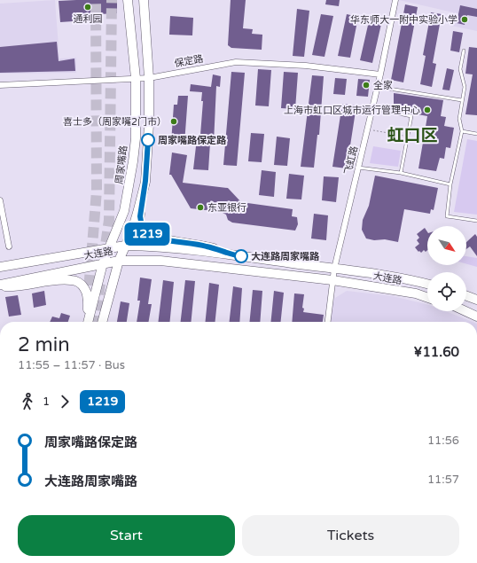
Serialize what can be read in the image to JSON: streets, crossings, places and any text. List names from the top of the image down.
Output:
{
  "streets": {
    "main road": ["周家嘴路", "大连路"],
    "street": ["保定路", "飞虹路"]
  },
  "crossings": [
    ["保定路", "飞虹路"],
    ["保定路", "周家嘴路"],
    ["飞虹路", "大连路"],
    ["周家嘴路", "大连路"]
  ],
  "districts": ["虹口区"],
  "places": [
    "通利园",
    "华东师大一附中实验小学",
    "全家",
    "上海市虹口区城市运行管理中心",
    "喜士多（周家嘴2门市）",
    "周家嘴路保定路",
    "东亚银行",
    "大连路周家嘴路"
  ],
  "lines": ["bus line 1219"],
  "north": "bottom right",
  "page": {
    "on_map": "1219",
    "heading": ["2 min", "11:55 – 11:57 · Bus", "¥11.60"],
    "legs": ["1", "1219"],
    "list": [
      {
        "name": "周家嘴路保定路",
        "value": "11:56"
      },
      {
        "name": "大连路周家嘴路",
        "value": "11:57"
      }
    ],
    "buttons": ["Start", "Tickets"]
  }
}
